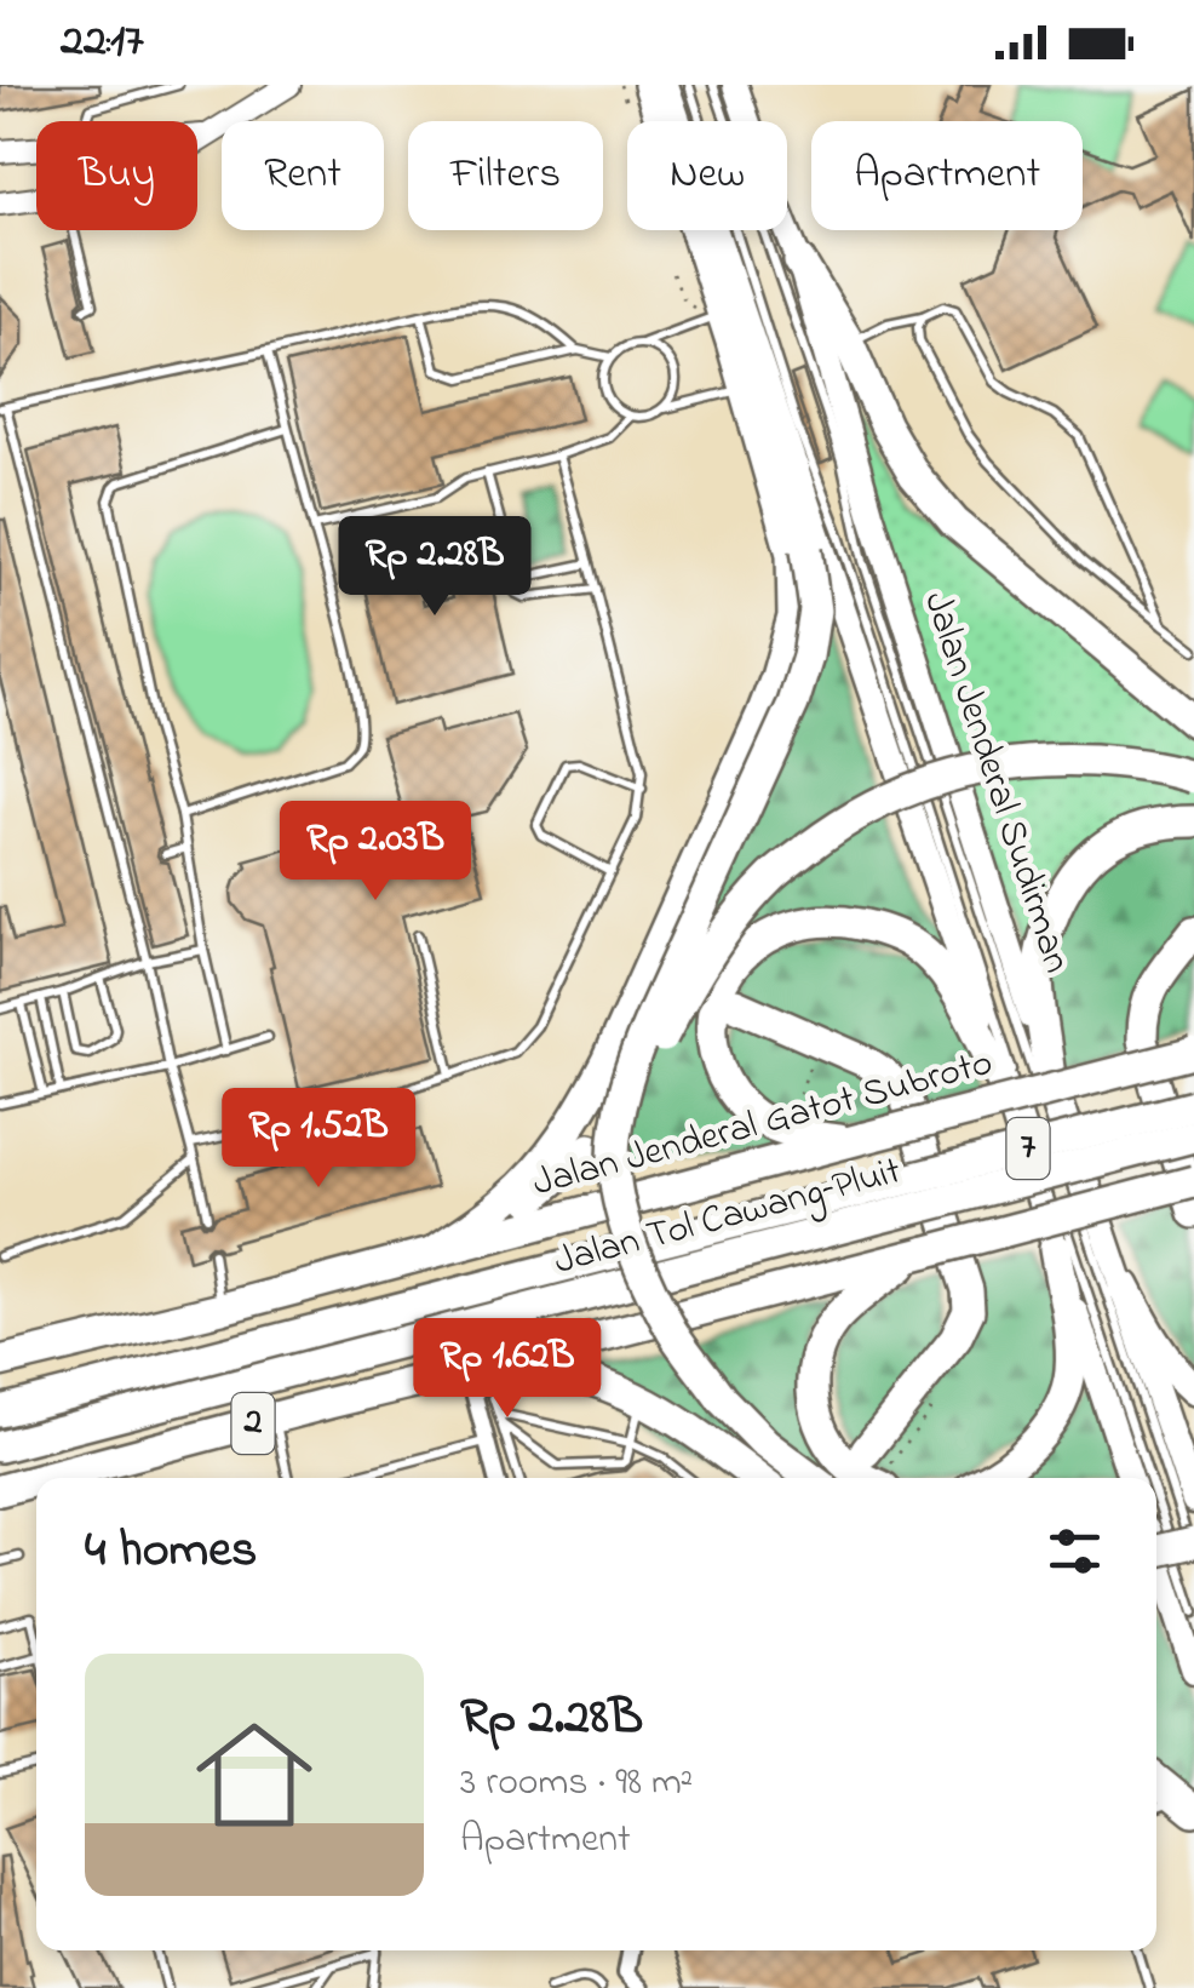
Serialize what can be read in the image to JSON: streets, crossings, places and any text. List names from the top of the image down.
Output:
{
  "streets": {
    "highway": [
      "Jalan Jenderal Gatot Subroto",
      "7",
      "Jalan Tol Cawang–Pluit",
      "2"
    ],
    "main road": ["Jalan Jenderal Sudirman"]
  },
  "page": {
    "status": "22:17",
    "chip": [
      "Buy",
      "Rent",
      "Filters",
      "New",
      "Apartment"
    ],
    "price": [
      "Rp 2.28B",
      "Rp 2.03B",
      "Rp 1.52B",
      "Rp 1.62B"
    ],
    "heading": "4 homes",
    "list": [
      {
        "name": "Rp 2.28B",
        "note": "3 rooms · 98 m² · Apartment"
      }
    ]
  }
}
